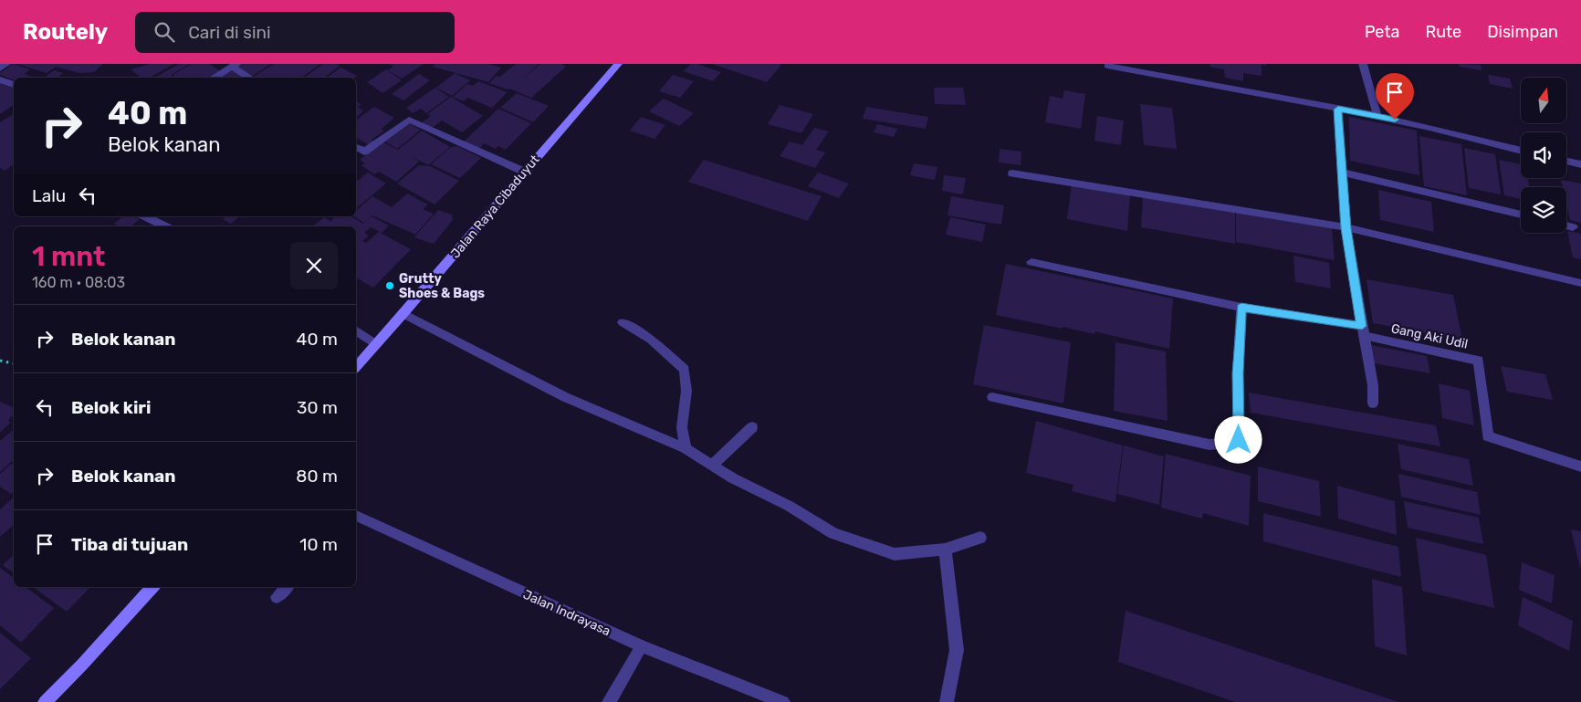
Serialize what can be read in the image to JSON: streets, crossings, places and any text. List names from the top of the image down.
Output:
{
  "streets": {
    "main road": ["Jalan Raya Cibaduyut"],
    "street": ["Gang Aki Udil", "Jalan Indrayasa"]
  },
  "places": ["Grutty Shoes & Bags"],
  "north": "top",
  "page": {
    "header": "Routely",
    "search": "Cari di sini",
    "nav": ["Peta", "Rute", "Disimpan"],
    "turn": ["40 m", "Belok kanan"],
    "then": "Lalu",
    "heading": ["1 mnt", "160 m · 08:03"],
    "list": [
      {
        "name": "Belok kanan",
        "value": "40 m"
      },
      {
        "name": "Belok kiri",
        "value": "30 m"
      },
      {
        "name": "Belok kanan",
        "value": "80 m"
      },
      {
        "name": "Tiba di tujuan",
        "value": "10 m"
      }
    ]
  }
}
